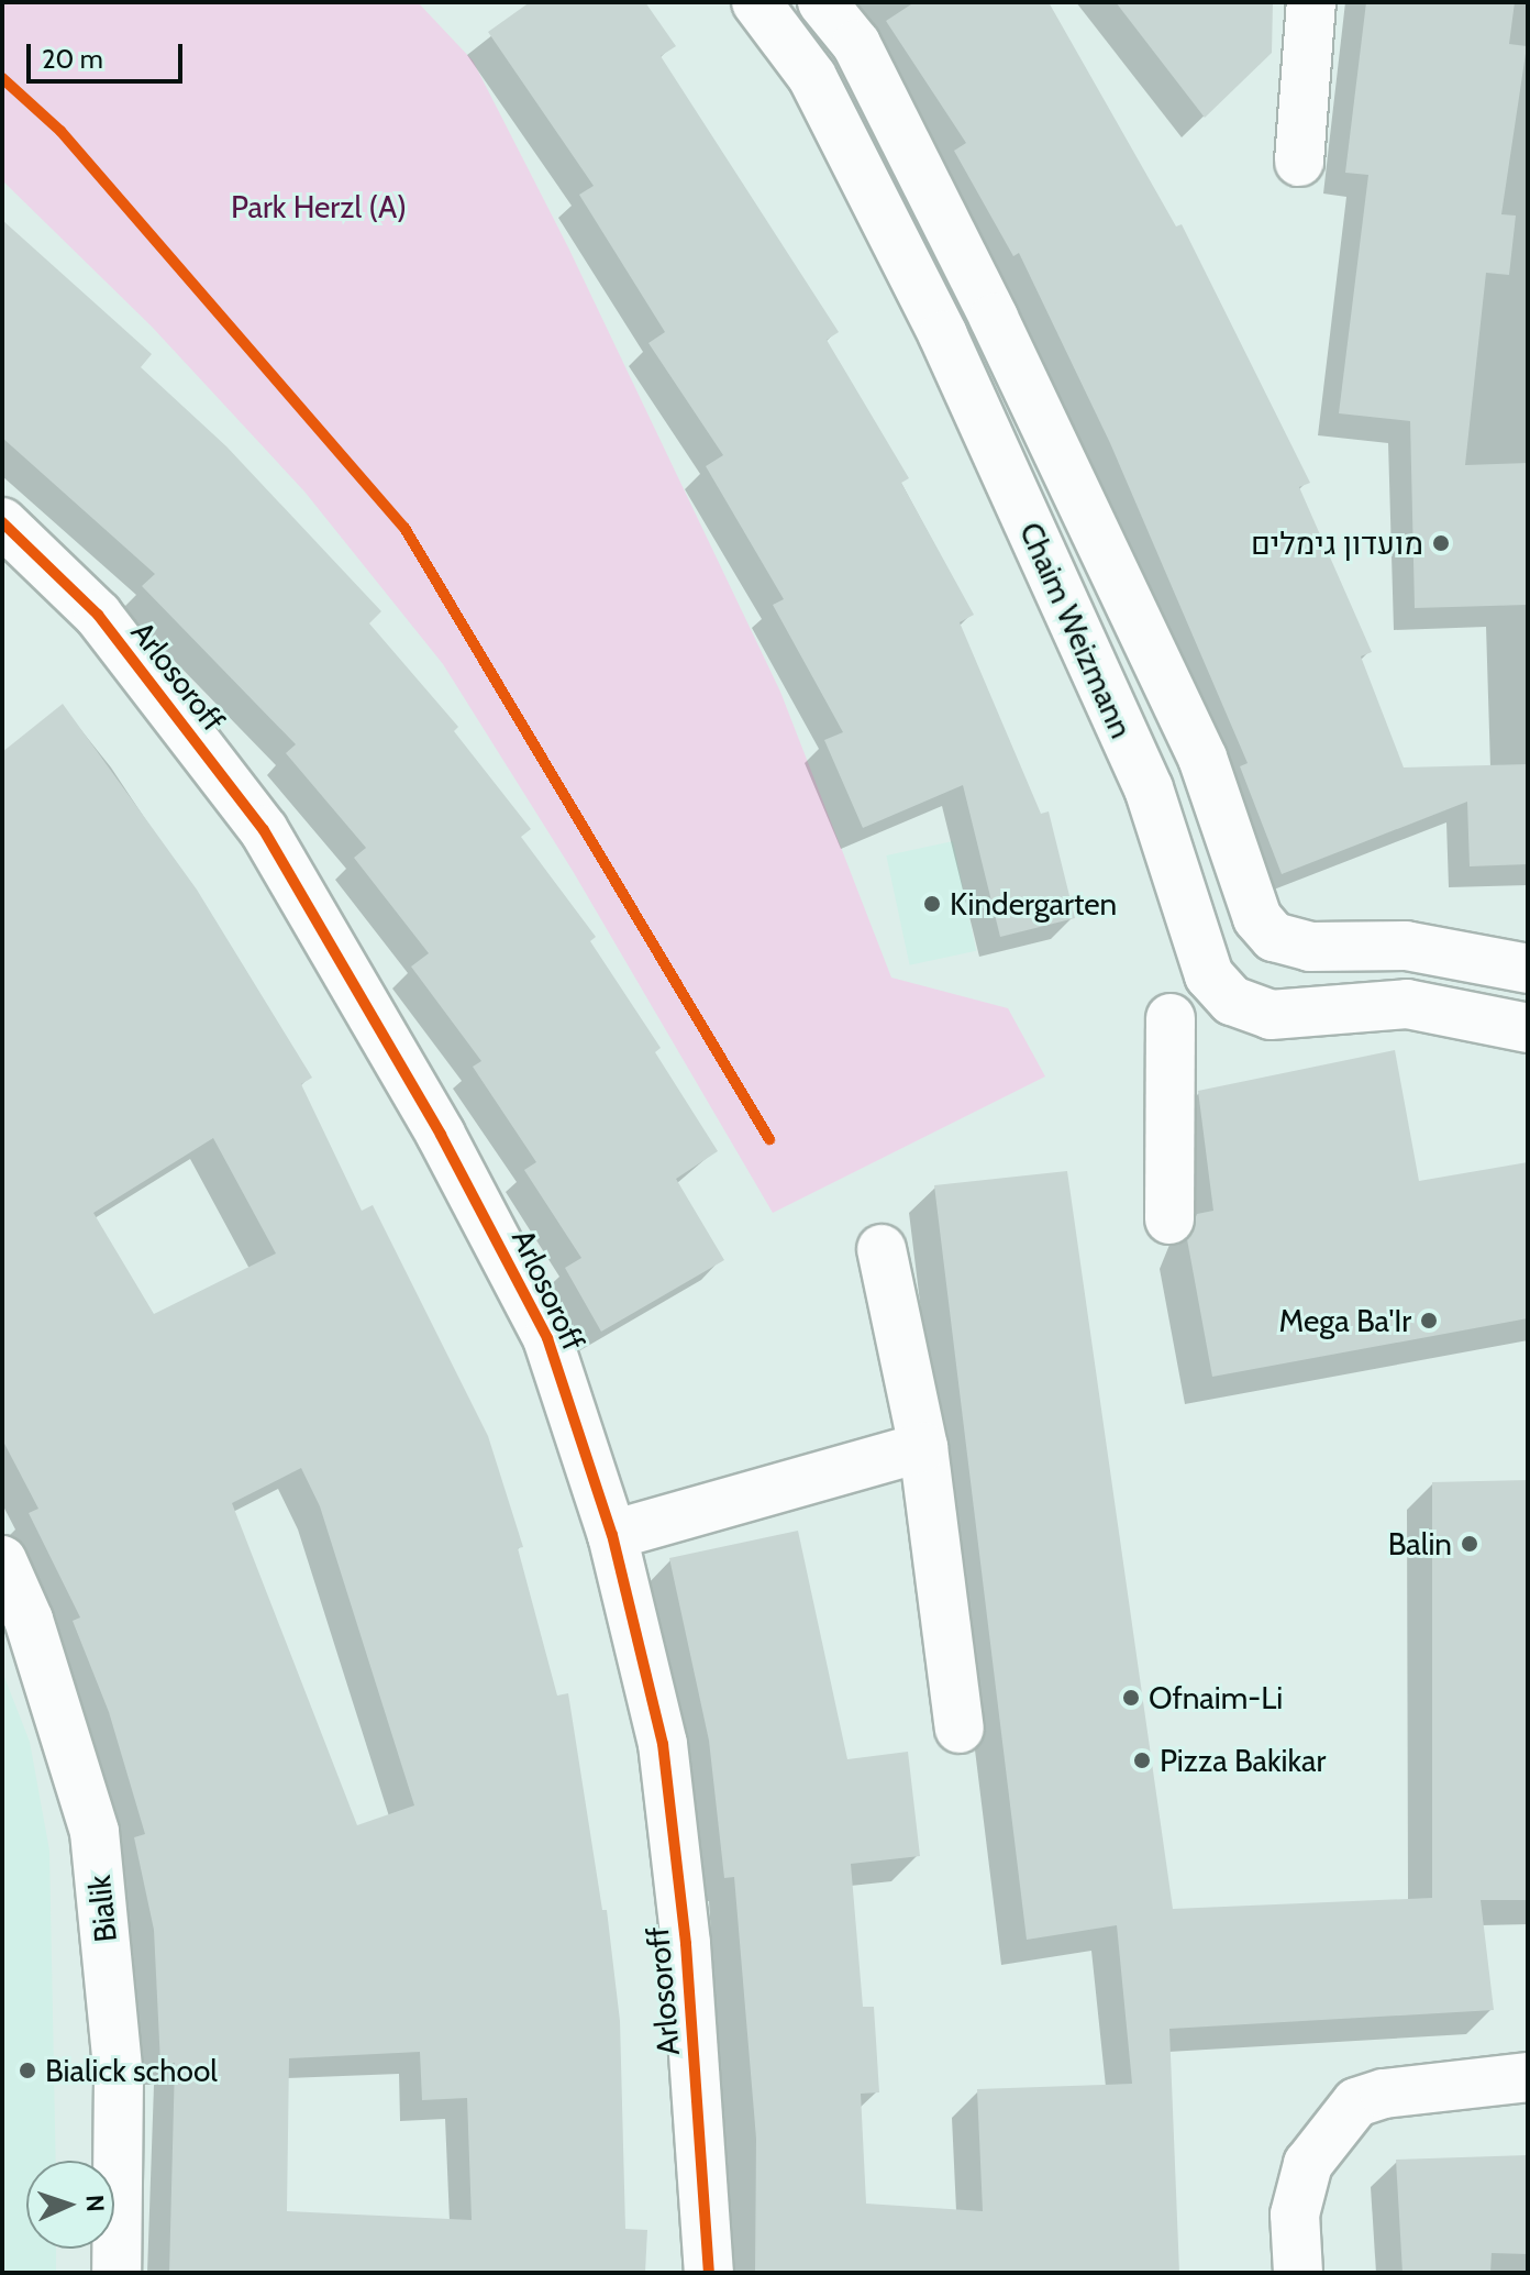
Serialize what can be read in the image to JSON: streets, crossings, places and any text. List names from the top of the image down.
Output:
{
  "streets": {
    "street": ["Chaim Weizmann", "Arlosoroff", "Bialik"]
  },
  "parks": ["Park Herzl (A)"],
  "places": [
    "מועדון גימלים",
    "Kindergarten",
    "Mega Ba'Ir",
    "Balin",
    "Ofnaim-Li",
    "Pizza Bakikar",
    "Bialick school"
  ],
  "scale_bar": "20 m",
  "north": "right"
}
